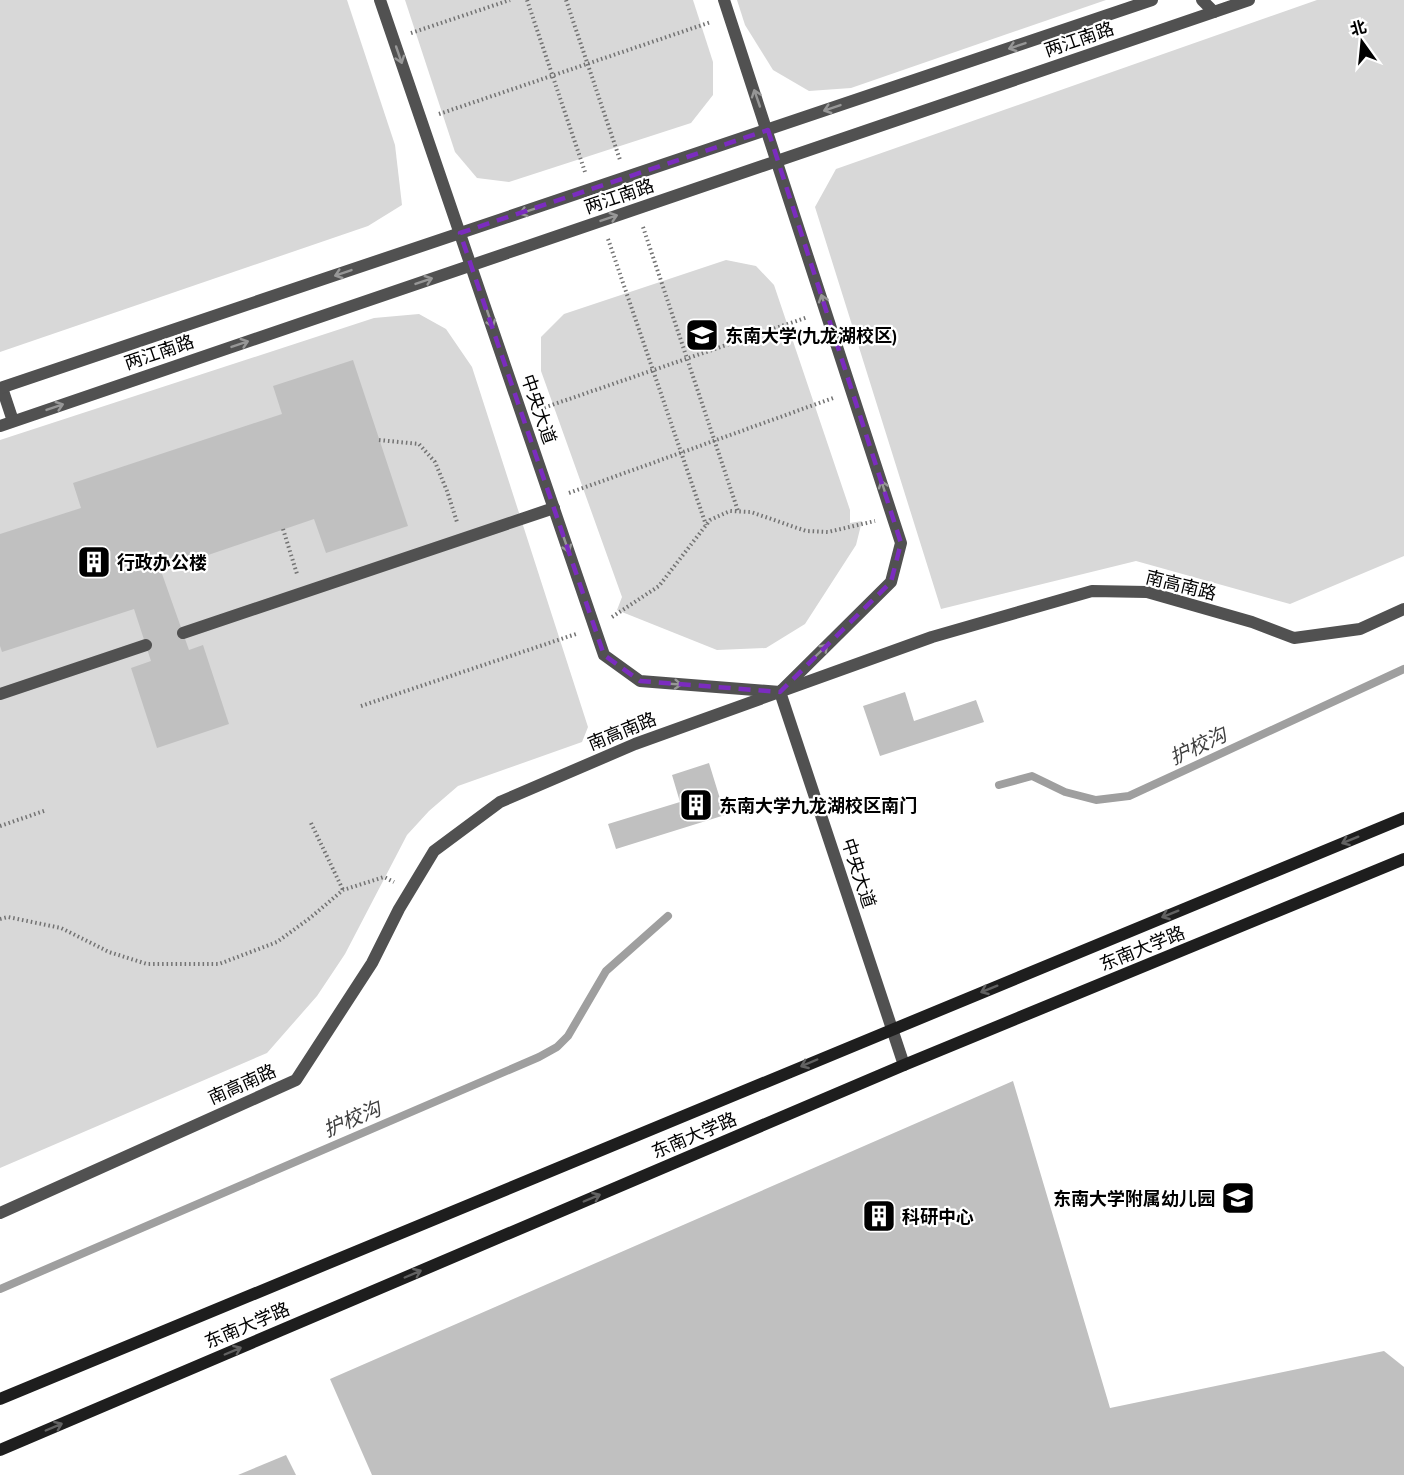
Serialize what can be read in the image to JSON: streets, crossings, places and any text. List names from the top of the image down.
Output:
{
  "streets": {
    "main road": ["东南大学路"],
    "street": ["两江南路", "中央大道", "南高南路"]
  },
  "crossings": [
    ["两江南路", "中央大道"],
    ["中央大道", "南高南路"],
    ["中央大道", "东南大学路"]
  ],
  "one_way": ["中央大道"],
  "water": ["护校沟"],
  "places": {
    "school or university": ["东南大学(九龙湖校区)", "东南大学附属幼儿园"],
    "building": ["行政办公楼", "东南大学九龙湖校区南门", "科研中心"]
  },
  "north": "top"
}
